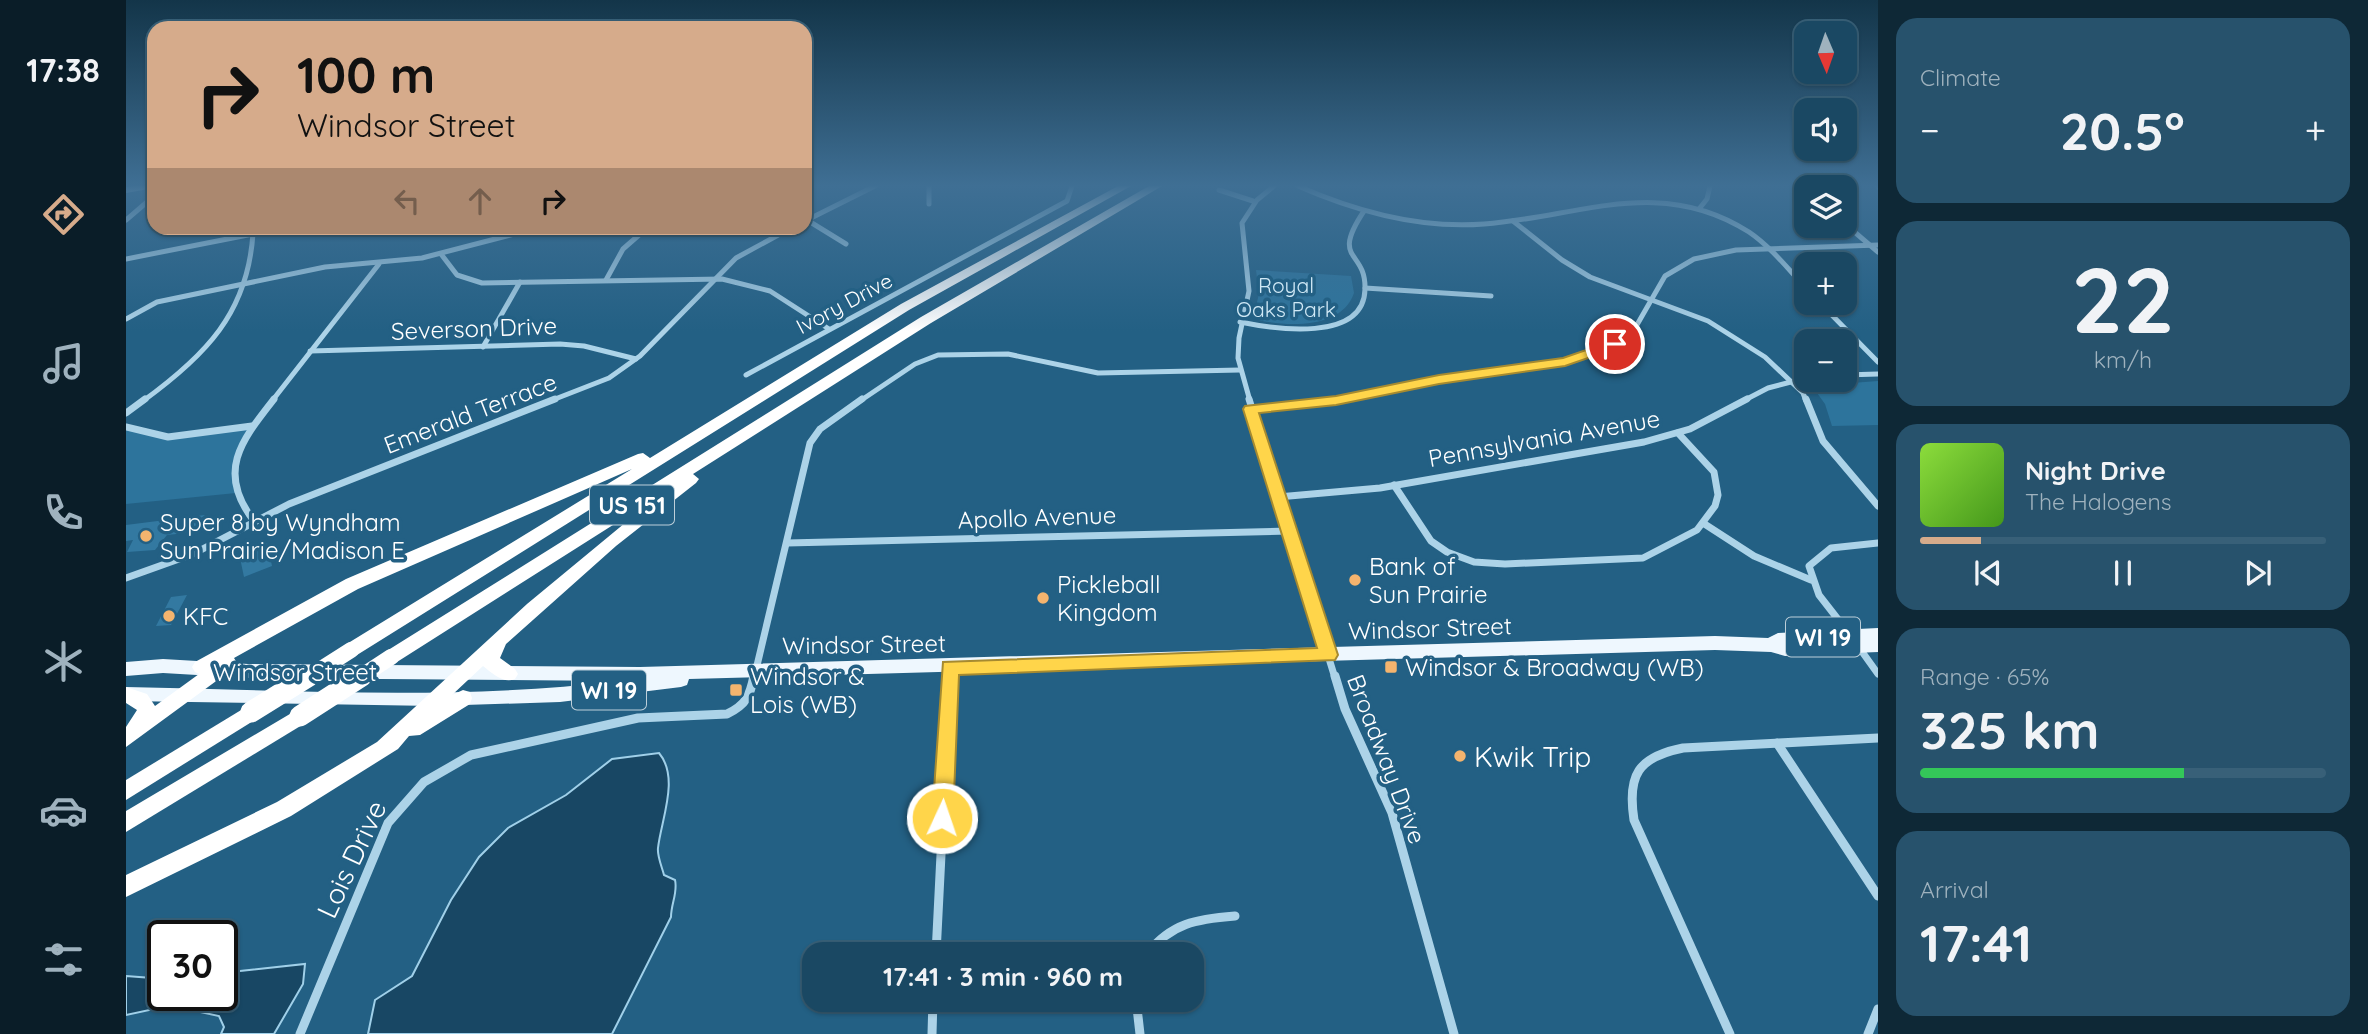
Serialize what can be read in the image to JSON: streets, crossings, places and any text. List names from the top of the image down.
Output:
{
  "streets": {
    "highway": ["US 151"],
    "main road": ["Windsor Street", "WI 19"],
    "street": [
      "Ivory Drive",
      "Severson Drive",
      "Emerald Terrace",
      "Pennsylvania Avenue",
      "Apollo Avenue",
      "Broadway Drive",
      "Lois Drive"
    ]
  },
  "crossings": [
    ["Severson Drive", "Emerald Terrace"],
    ["Pennsylvania Avenue", "Broadway Drive"],
    ["Apollo Avenue", "Broadway Drive"],
    ["Apollo Avenue", "Lois Drive"],
    ["Windsor Street", "Broadway Drive"],
    ["Windsor Street", "Lois Drive"],
    ["Broadway Drive", "Lois Drive"]
  ],
  "parks": ["Royal Oaks Park"],
  "places": {
    "other": [
      "Super 8 by Wyndham Sun Prairie/Madison E",
      "Bank of Sun Prairie",
      "Pickleball Kingdom",
      "KFC",
      "Kwik Trip"
    ],
    "transit": ["Windsor & Broadway (WB)", "Windsor & Lois (WB)"]
  },
  "north": "bottom",
  "page": {
    "tabs": "17:38",
    "tile": [
      "Climate",
      ["22", "km/h"],
      ["Range · 65%", "325 km"],
      ["Arrival", "17:41"]
    ],
    "map_buttons": ["+", "−"],
    "turn": ["100 m", "Windsor Street"],
    "heat": ["−", "20.5°", "+"],
    "song": ["Night Drive", "The Halogens"],
    "limit": "30",
    "trip": "17:41 · 3 min · 960 m"
  }
}
